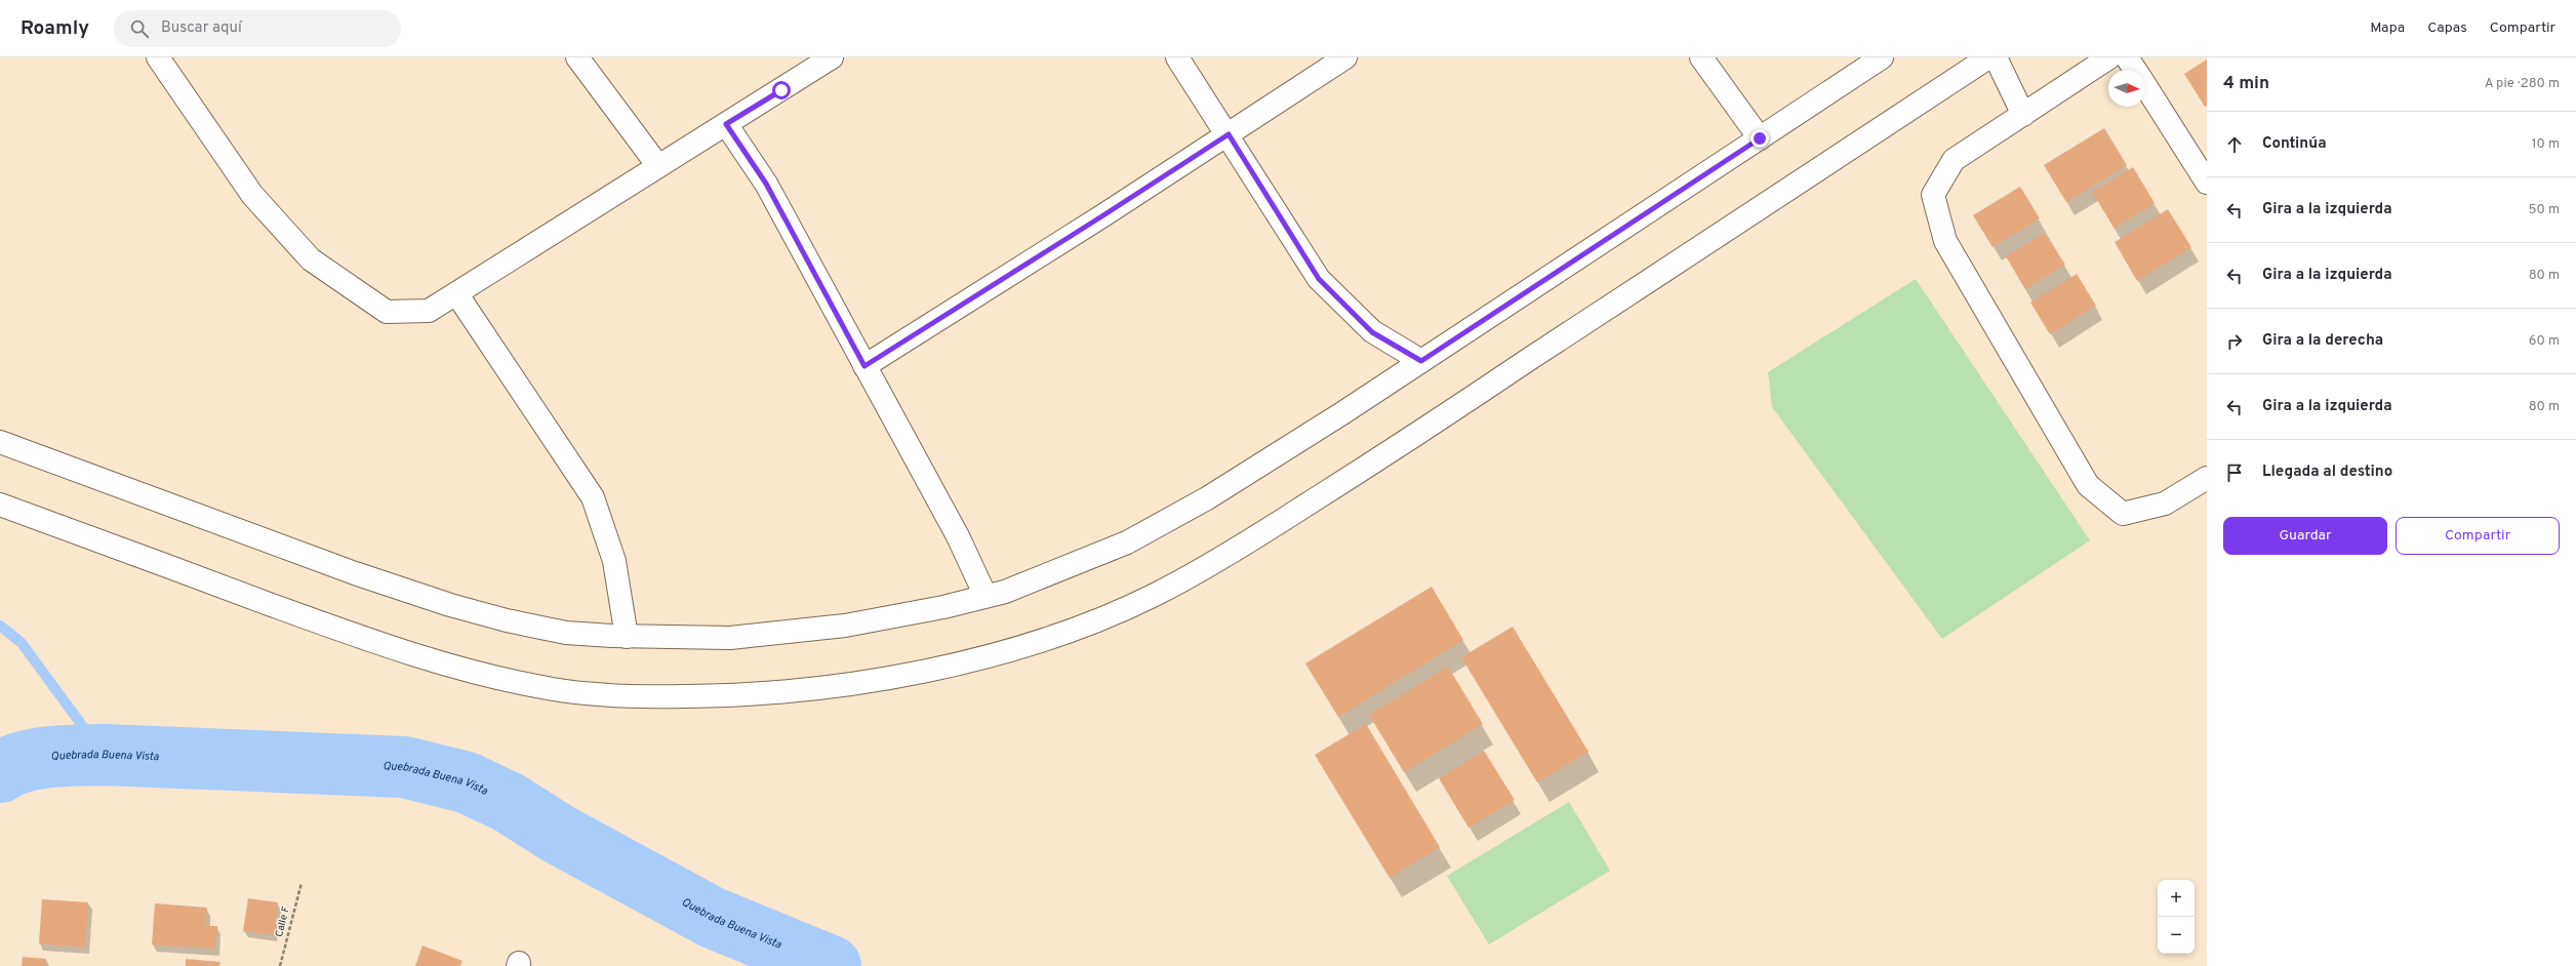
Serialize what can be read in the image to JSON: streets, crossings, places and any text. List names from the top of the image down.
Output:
{
  "streets": {
    "path": ["Calle F"]
  },
  "water": ["Quebrada Buena Vista"],
  "north": "right",
  "page": {
    "header": "Roamly",
    "search": "Buscar aquí",
    "nav": ["Mapa", "Capas", "Compartir"],
    "heading": ["4 min", "A pie · 280 m"],
    "list": [
      ["Continúa", "10 m"],
      ["Gira a la izquierda", "50 m"],
      ["Gira a la izquierda", "80 m"],
      ["Gira a la derecha", "60 m"],
      ["Gira a la izquierda", "80 m"],
      "Llegada al destino"
    ],
    "buttons": ["Guardar", "Compartir"],
    "map_buttons": ["+", "−"]
  }
}
